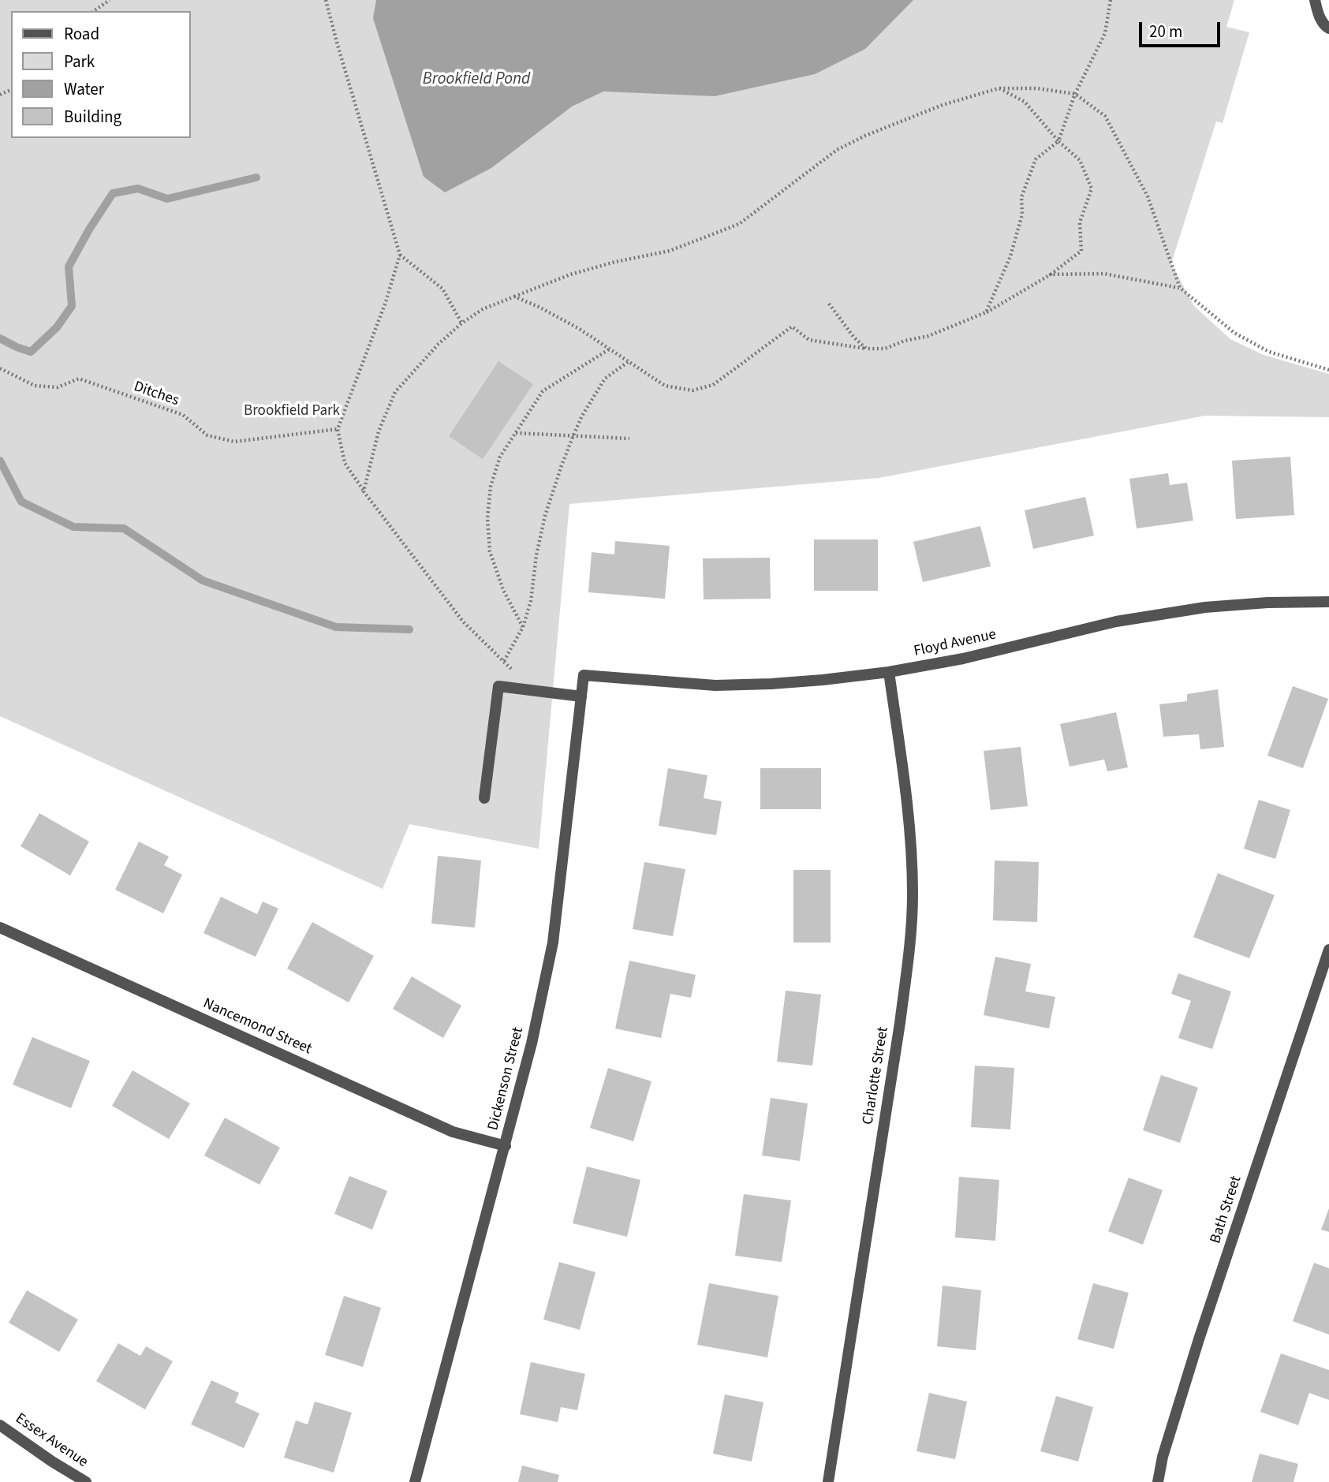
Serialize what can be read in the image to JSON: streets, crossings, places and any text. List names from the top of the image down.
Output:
{
  "streets": {
    "street": [
      "Floyd Avenue",
      "Nancemond Street",
      "Charlotte Street",
      "Dickenson Street",
      "Bath Street",
      "Essex Avenue"
    ],
    "path": ["Ditches"]
  },
  "crossings": [
    ["Floyd Avenue", "Charlotte Street"],
    ["Floyd Avenue", "Dickenson Street"],
    ["Nancemond Street", "Dickenson Street"]
  ],
  "water": ["Brookfield Pond"],
  "parks": ["Brookfield Park"],
  "legend": [
    "Road",
    "Park",
    "Water",
    "Building"
  ],
  "scale_bar": "20 m"
}
